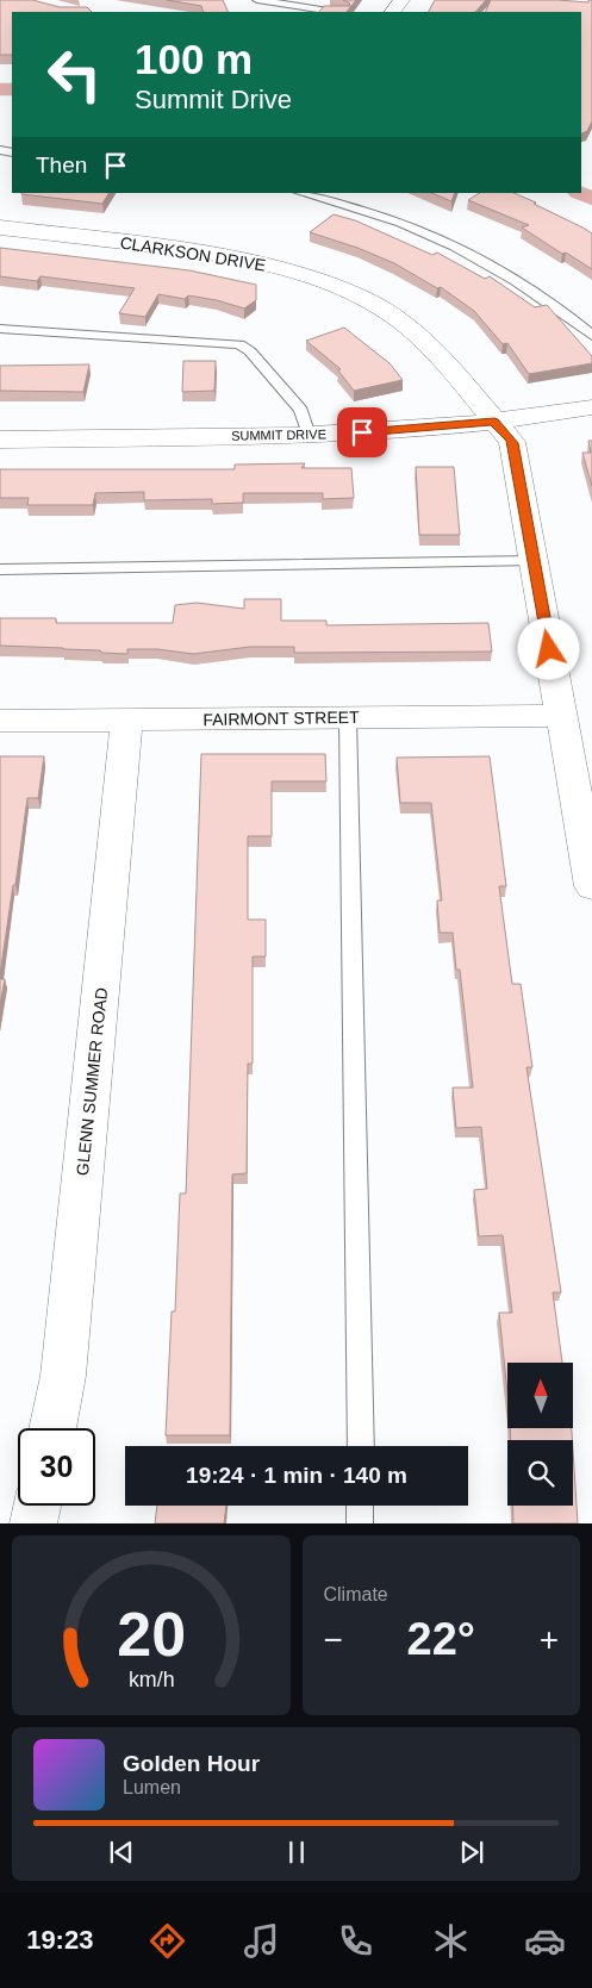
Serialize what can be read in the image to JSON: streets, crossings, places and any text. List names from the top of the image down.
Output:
{
  "streets": {
    "street": [
      "CLARKSON DRIVE",
      "SUMMIT DRIVE",
      "FAIRMONT STREET",
      "GLENN SUMMER ROAD"
    ]
  },
  "crossings": [
    ["CLARKSON DRIVE", "SUMMIT DRIVE"],
    ["CLARKSON DRIVE", "FAIRMONT STREET"],
    ["FAIRMONT STREET", "GLENN SUMMER ROAD"]
  ],
  "north": "top",
  "page": {
    "turn": ["100 m", "Summit Drive"],
    "then": "Then",
    "limit": "30",
    "trip": "19:24 · 1 min · 140 m",
    "tile": "Climate",
    "heat": ["−", "22°", "+"],
    "song": ["Golden Hour", "Lumen"],
    "tabs": "19:23",
    "gauge": ["20", "km/h"]
  }
}
